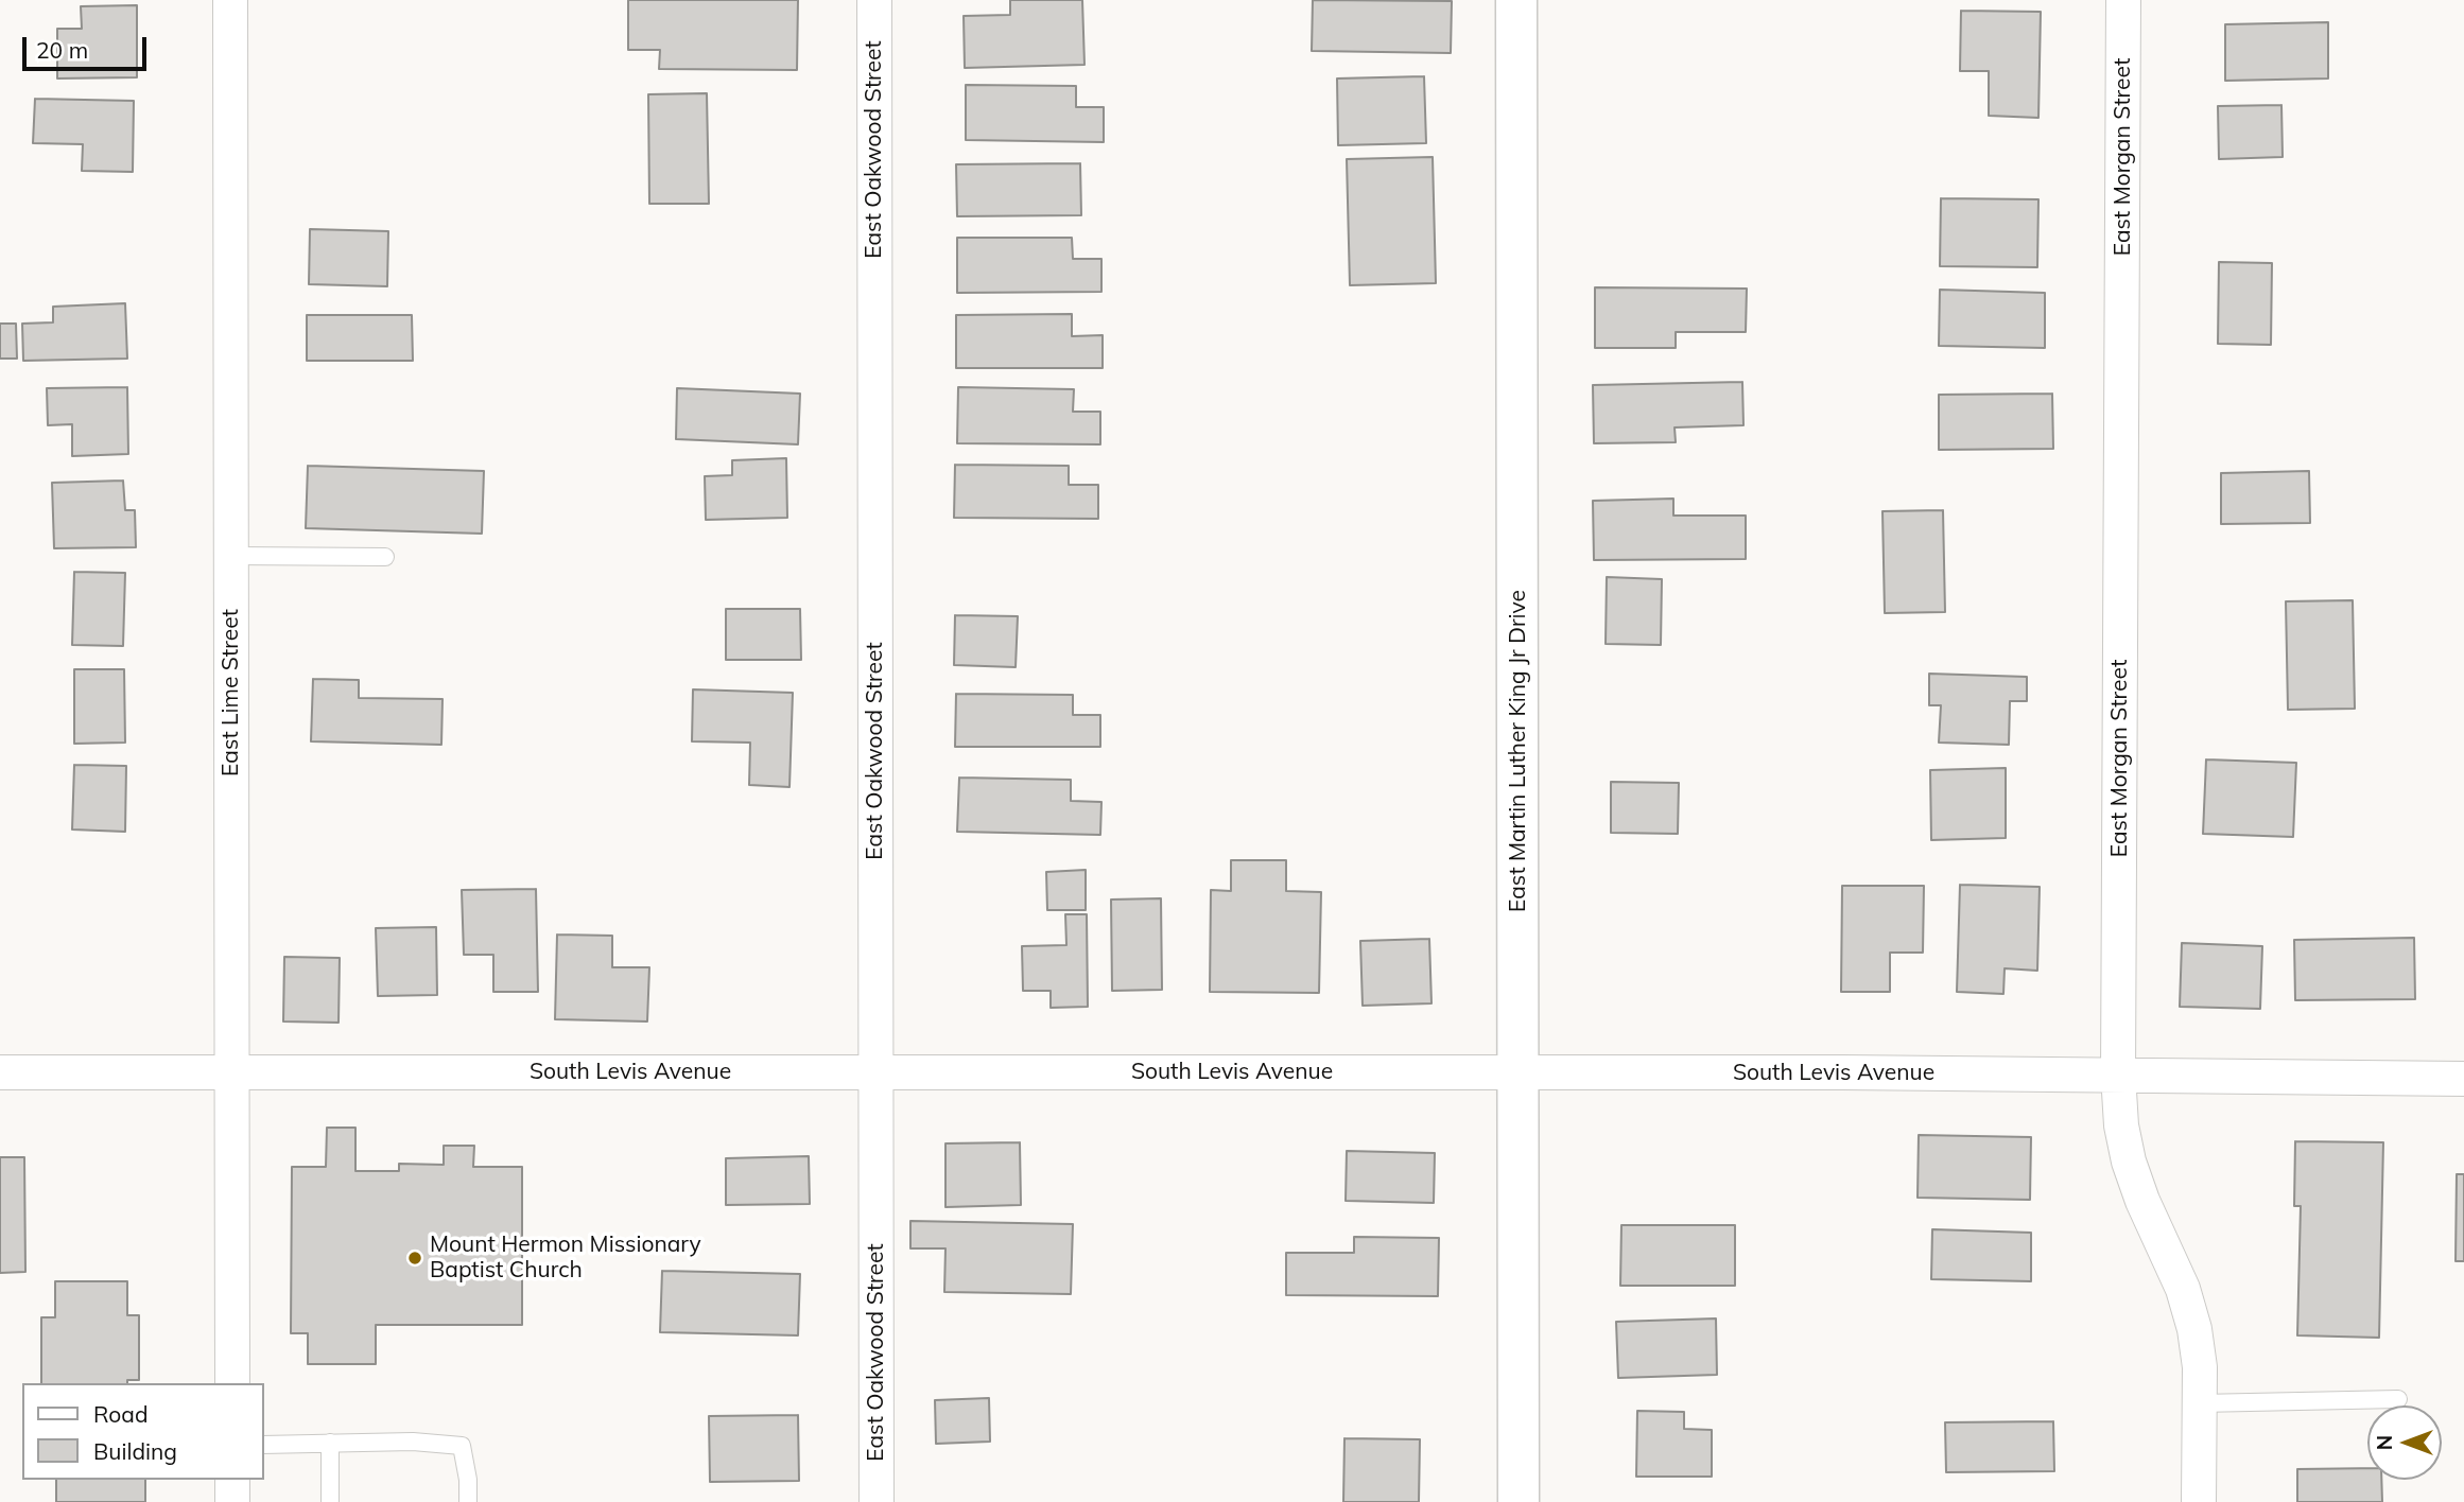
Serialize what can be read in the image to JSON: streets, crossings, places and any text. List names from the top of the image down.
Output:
{
  "streets": {
    "street": [
      "East Oakwood Street",
      "East Morgan Street",
      "East Lime Street",
      "East Martin Luther King Jr Drive",
      "South Levis Avenue"
    ]
  },
  "crossings": [
    ["East Oakwood Street", "South Levis Avenue"],
    ["East Morgan Street", "South Levis Avenue"],
    ["East Lime Street", "South Levis Avenue"],
    ["East Martin Luther King Jr Drive", "South Levis Avenue"]
  ],
  "places": ["Mount Hermon Missionary Baptist Church"],
  "legend": ["Road", "Building"],
  "scale_bar": "20 m",
  "north": "left"
}
